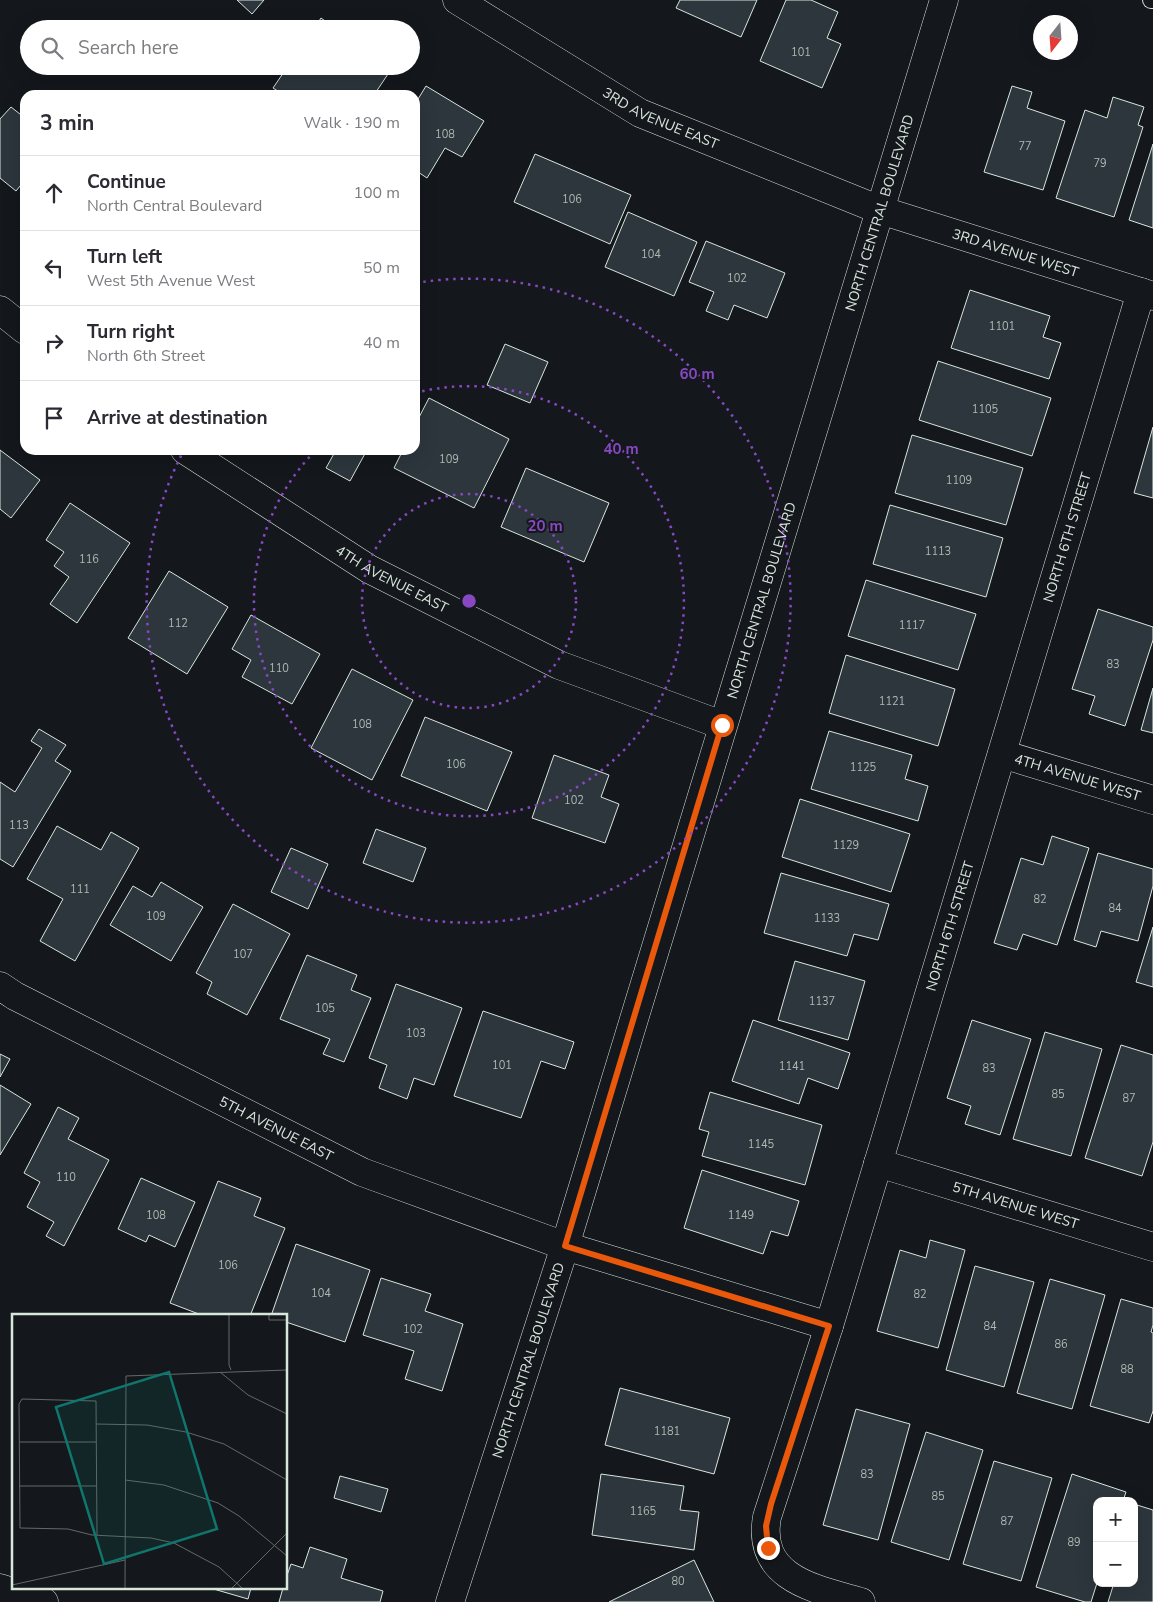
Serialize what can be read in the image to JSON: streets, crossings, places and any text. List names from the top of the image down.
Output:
{
  "streets": {
    "street": [
      "3RD AVENUE EAST",
      "NORTH CENTRAL BOULEVARD",
      "3RD AVENUE WEST",
      "NORTH 6TH STREET",
      "4TH AVENUE EAST",
      "4TH AVENUE WEST",
      "5TH AVENUE EAST",
      "5TH AVENUE WEST"
    ]
  },
  "crossings": [
    ["3RD AVENUE EAST", "NORTH CENTRAL BOULEVARD"],
    ["3RD AVENUE EAST", "3RD AVENUE WEST"],
    ["NORTH CENTRAL BOULEVARD", "3RD AVENUE WEST"],
    ["NORTH CENTRAL BOULEVARD", "4TH AVENUE EAST"],
    ["NORTH CENTRAL BOULEVARD", "5TH AVENUE EAST"],
    ["3RD AVENUE WEST", "NORTH 6TH STREET"],
    ["NORTH 6TH STREET", "4TH AVENUE WEST"],
    ["NORTH 6TH STREET", "5TH AVENUE EAST"],
    ["NORTH 6TH STREET", "5TH AVENUE WEST"]
  ],
  "house_numbers": [
    "101",
    "108",
    "77",
    "79",
    "106",
    "104",
    "102",
    "1101",
    "1105",
    "109",
    "1109",
    "1113",
    "116",
    "112",
    "1117",
    "83",
    "110",
    "1121",
    "108",
    "106",
    "1125",
    "102",
    "113",
    "1129",
    "111",
    "82",
    "84",
    "109",
    "1133",
    "107",
    "1137",
    "105",
    "103",
    "101",
    "1141",
    "83",
    "85",
    "87",
    "1145",
    "110",
    "108",
    "1149",
    "106",
    "104",
    "82",
    "84",
    "102",
    "86",
    "88",
    "1181",
    "83",
    "85",
    "1165",
    "87",
    "89",
    "80"
  ],
  "north": "bottom",
  "page": {
    "search": "Search here",
    "heading": ["3 min", "Walk · 190 m"],
    "list": [
      ["Continue", "North Central Boulevard", "100 m"],
      ["Turn left", "West 5th Avenue West", "50 m"],
      ["Turn right", "North 6th Street", "40 m"],
      "Arrive at destination"
    ],
    "map_buttons": ["+", "−"]
  },
  "rings": ["60 m", "40 m", "20 m"]
}
